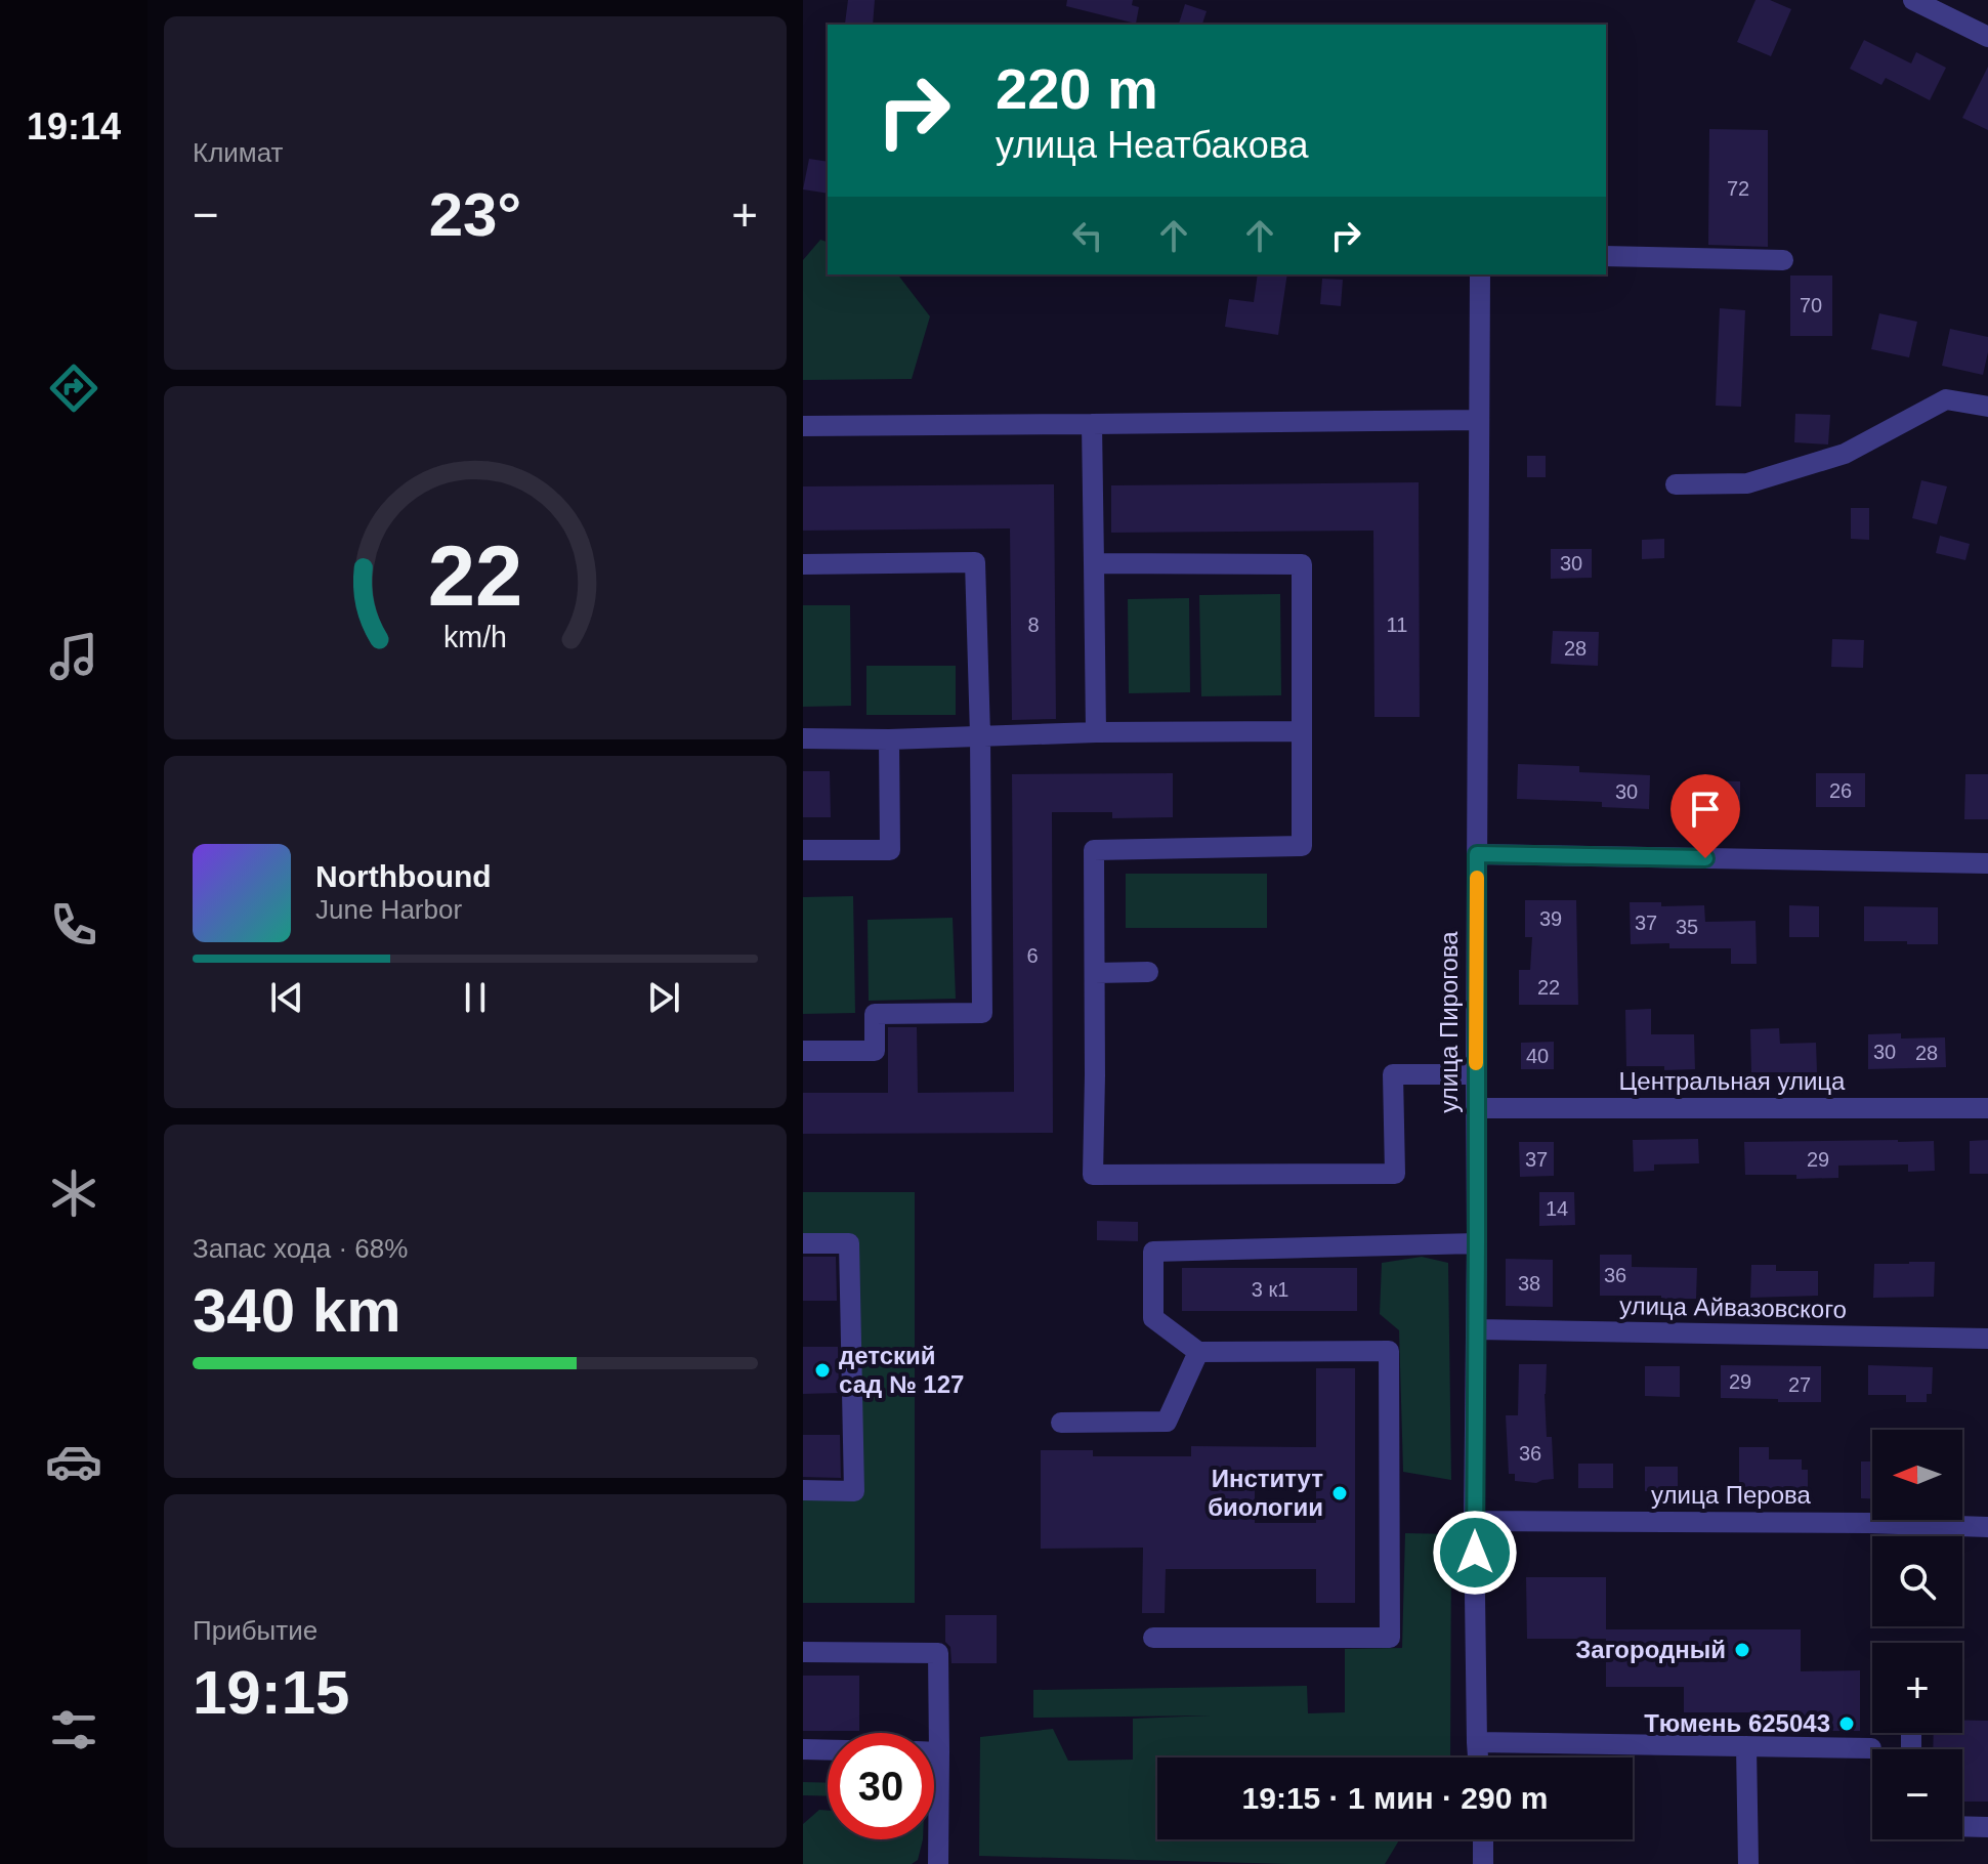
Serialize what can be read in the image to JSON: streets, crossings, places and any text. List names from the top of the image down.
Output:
{
  "streets": {
    "street": [
      "улица Пирогова",
      "Центральная улица",
      "улица Айвазовского",
      "улица Перова"
    ]
  },
  "crossings": [
    ["улица Пирогова", "Центральная улица"],
    ["улица Пирогова", "улица Айвазовского"],
    ["улица Пирогова", "улица Перова"]
  ],
  "places": [
    "детский сад № 127",
    "Институт биологии",
    "Загородный",
    "Тюмень 625043"
  ],
  "house_numbers": [
    "72",
    "70",
    "30",
    "8",
    "11",
    "28",
    "26",
    "30",
    "39",
    "37",
    "35",
    "6",
    "22",
    "30",
    "28",
    "40",
    "37",
    "29",
    "14",
    "36",
    "38",
    "3 к1",
    "29",
    "27",
    "36"
  ],
  "north": "left",
  "page": {
    "tabs": "19:14",
    "tile": [
      "Климат",
      ["Запас хода · 68%", "340 km"],
      ["Прибытие", "19:15"]
    ],
    "turn": ["220 m", "улица Неатбакова"],
    "heat": ["−", "23°", "+"],
    "song": ["Northbound", "June Harbor"],
    "map_buttons": ["+", "−"],
    "limit": "30",
    "trip": "19:15 · 1 мин · 290 m",
    "gauge": ["22", "km/h"]
  }
}
